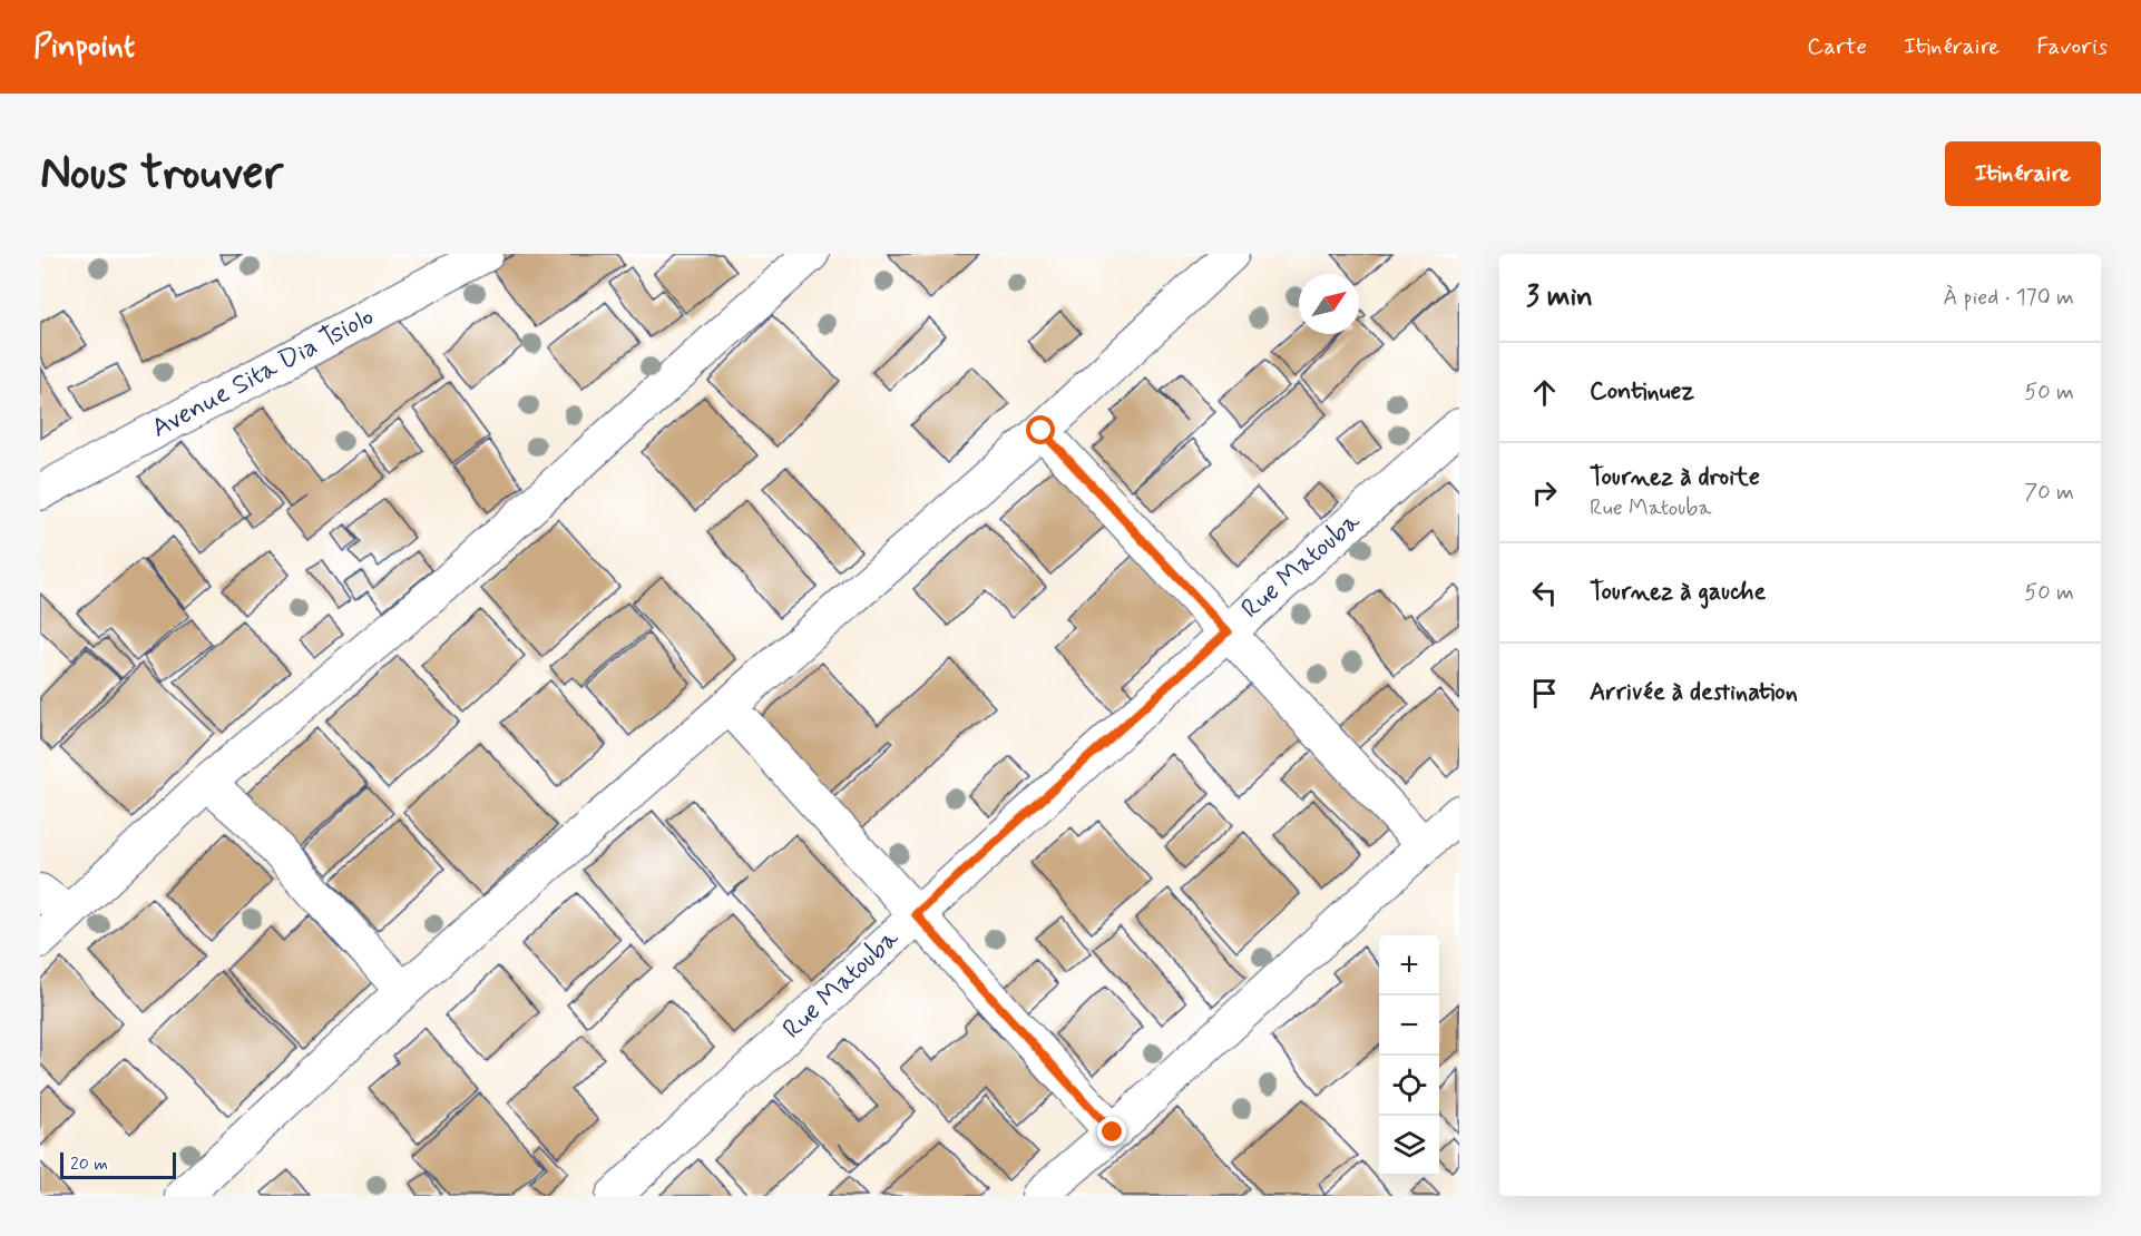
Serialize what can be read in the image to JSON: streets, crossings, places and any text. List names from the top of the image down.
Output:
{
  "streets": {
    "street": ["Avenue Sita Dia Tsiolo", "Rue Matouba"]
  },
  "scale_bar": "20 m",
  "north": "top right",
  "page": {
    "header": "Pinpoint",
    "nav": ["Carte", "Itinéraire", "Favoris"],
    "buttons": "Itinéraire",
    "title": "Nous trouver",
    "heading": ["3 min", "À pied · 170 m"],
    "list": [
      ["Continuez", "50 m"],
      ["Tournez à droite", "Rue Matouba", "70 m"],
      ["Tournez à gauche", "50 m"],
      "Arrivée à destination"
    ],
    "map_buttons": ["+", "−"],
    "scale": "20 m"
  }
}
